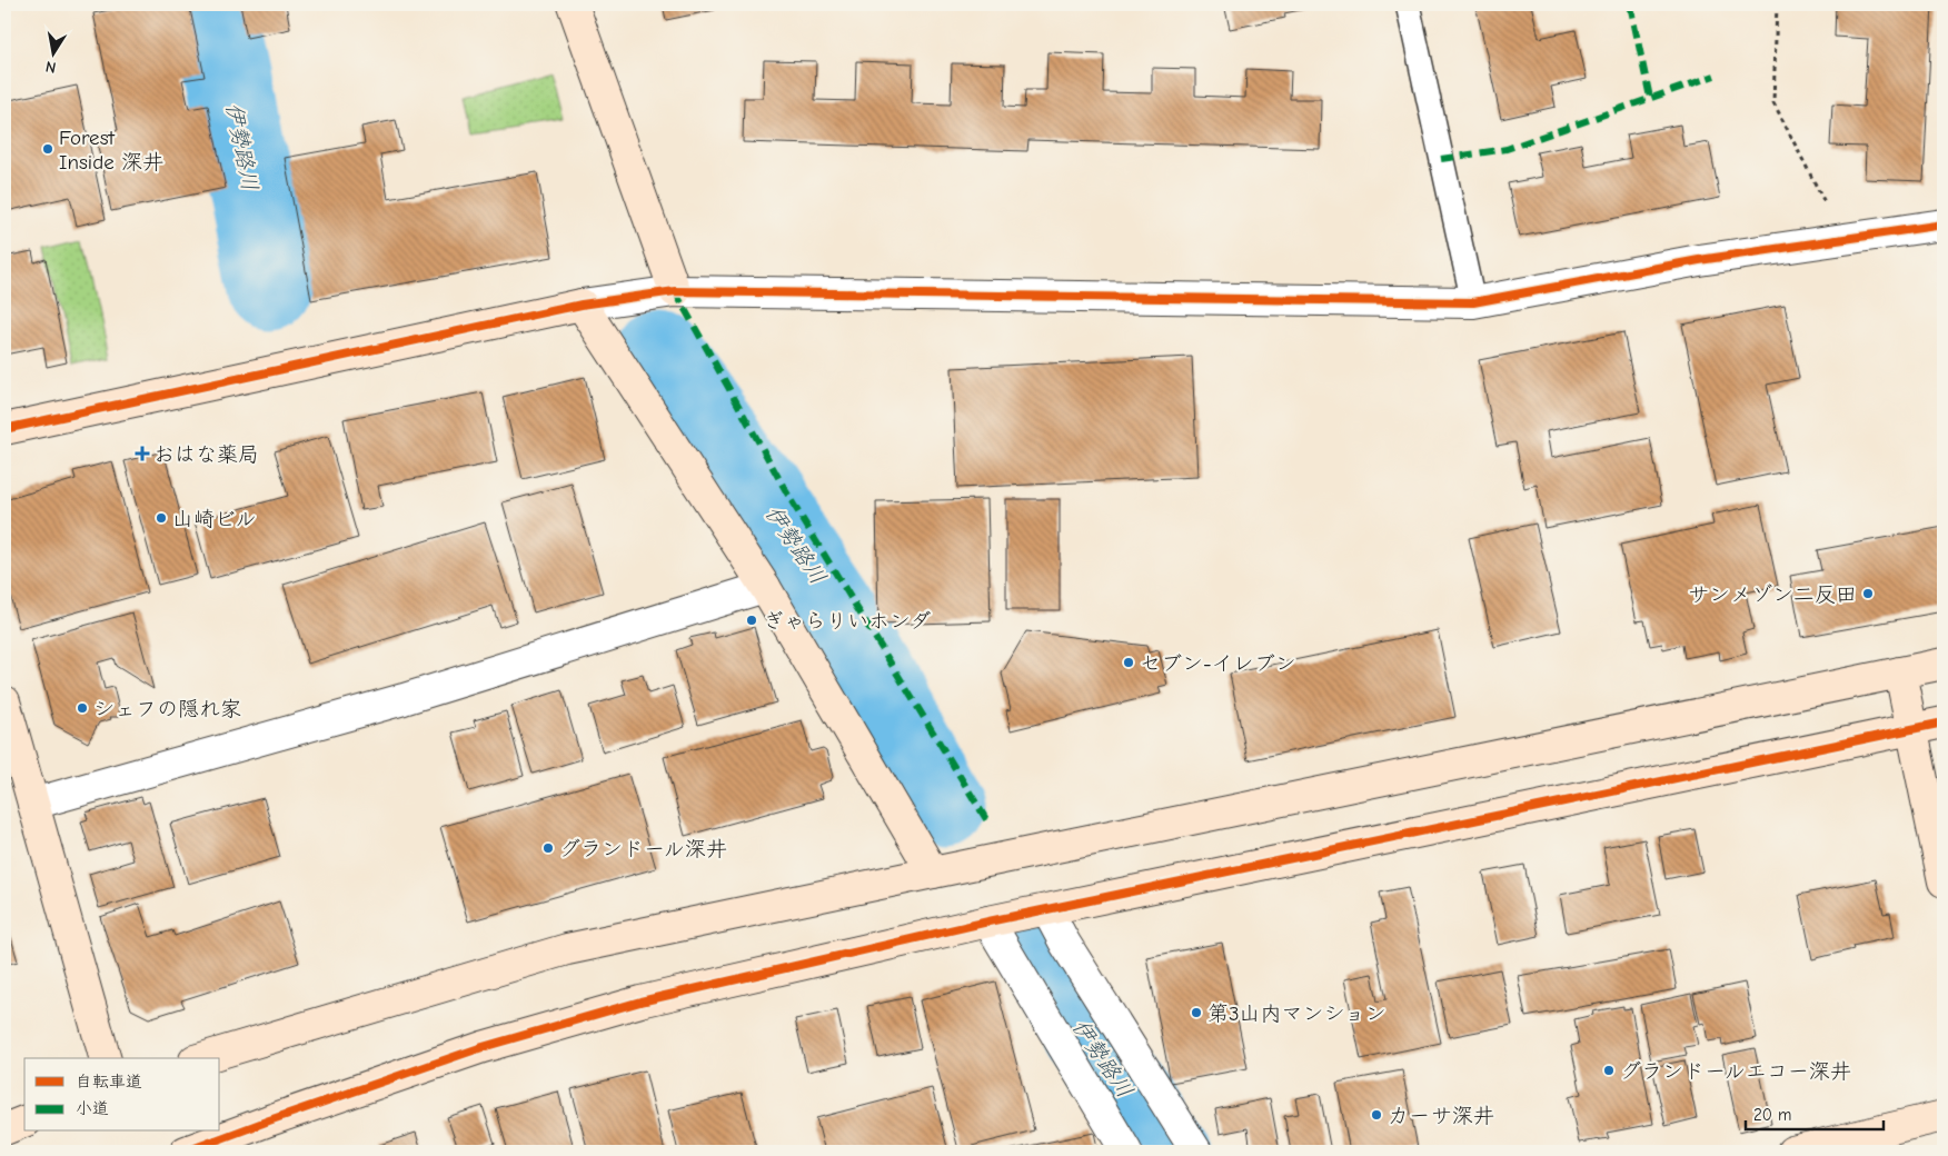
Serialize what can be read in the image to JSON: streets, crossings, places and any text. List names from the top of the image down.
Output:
{
  "water": ["伊勢路川"],
  "places": {
    "other": [
      "Forest Inside 深井",
      "山崎ビル",
      "サンメゾン二反田",
      "ぎゃらりいホンダ",
      "セブン-イレブン",
      "シェフの隠れ家",
      "グランドール深井",
      "第3山内マンション",
      "グランドールエコー深井",
      "カーサ深井"
    ],
    "health": ["おはな薬局"]
  },
  "legend": ["自転車道", "小道"],
  "scale_bar": "20 m",
  "north": "bottom"
}
